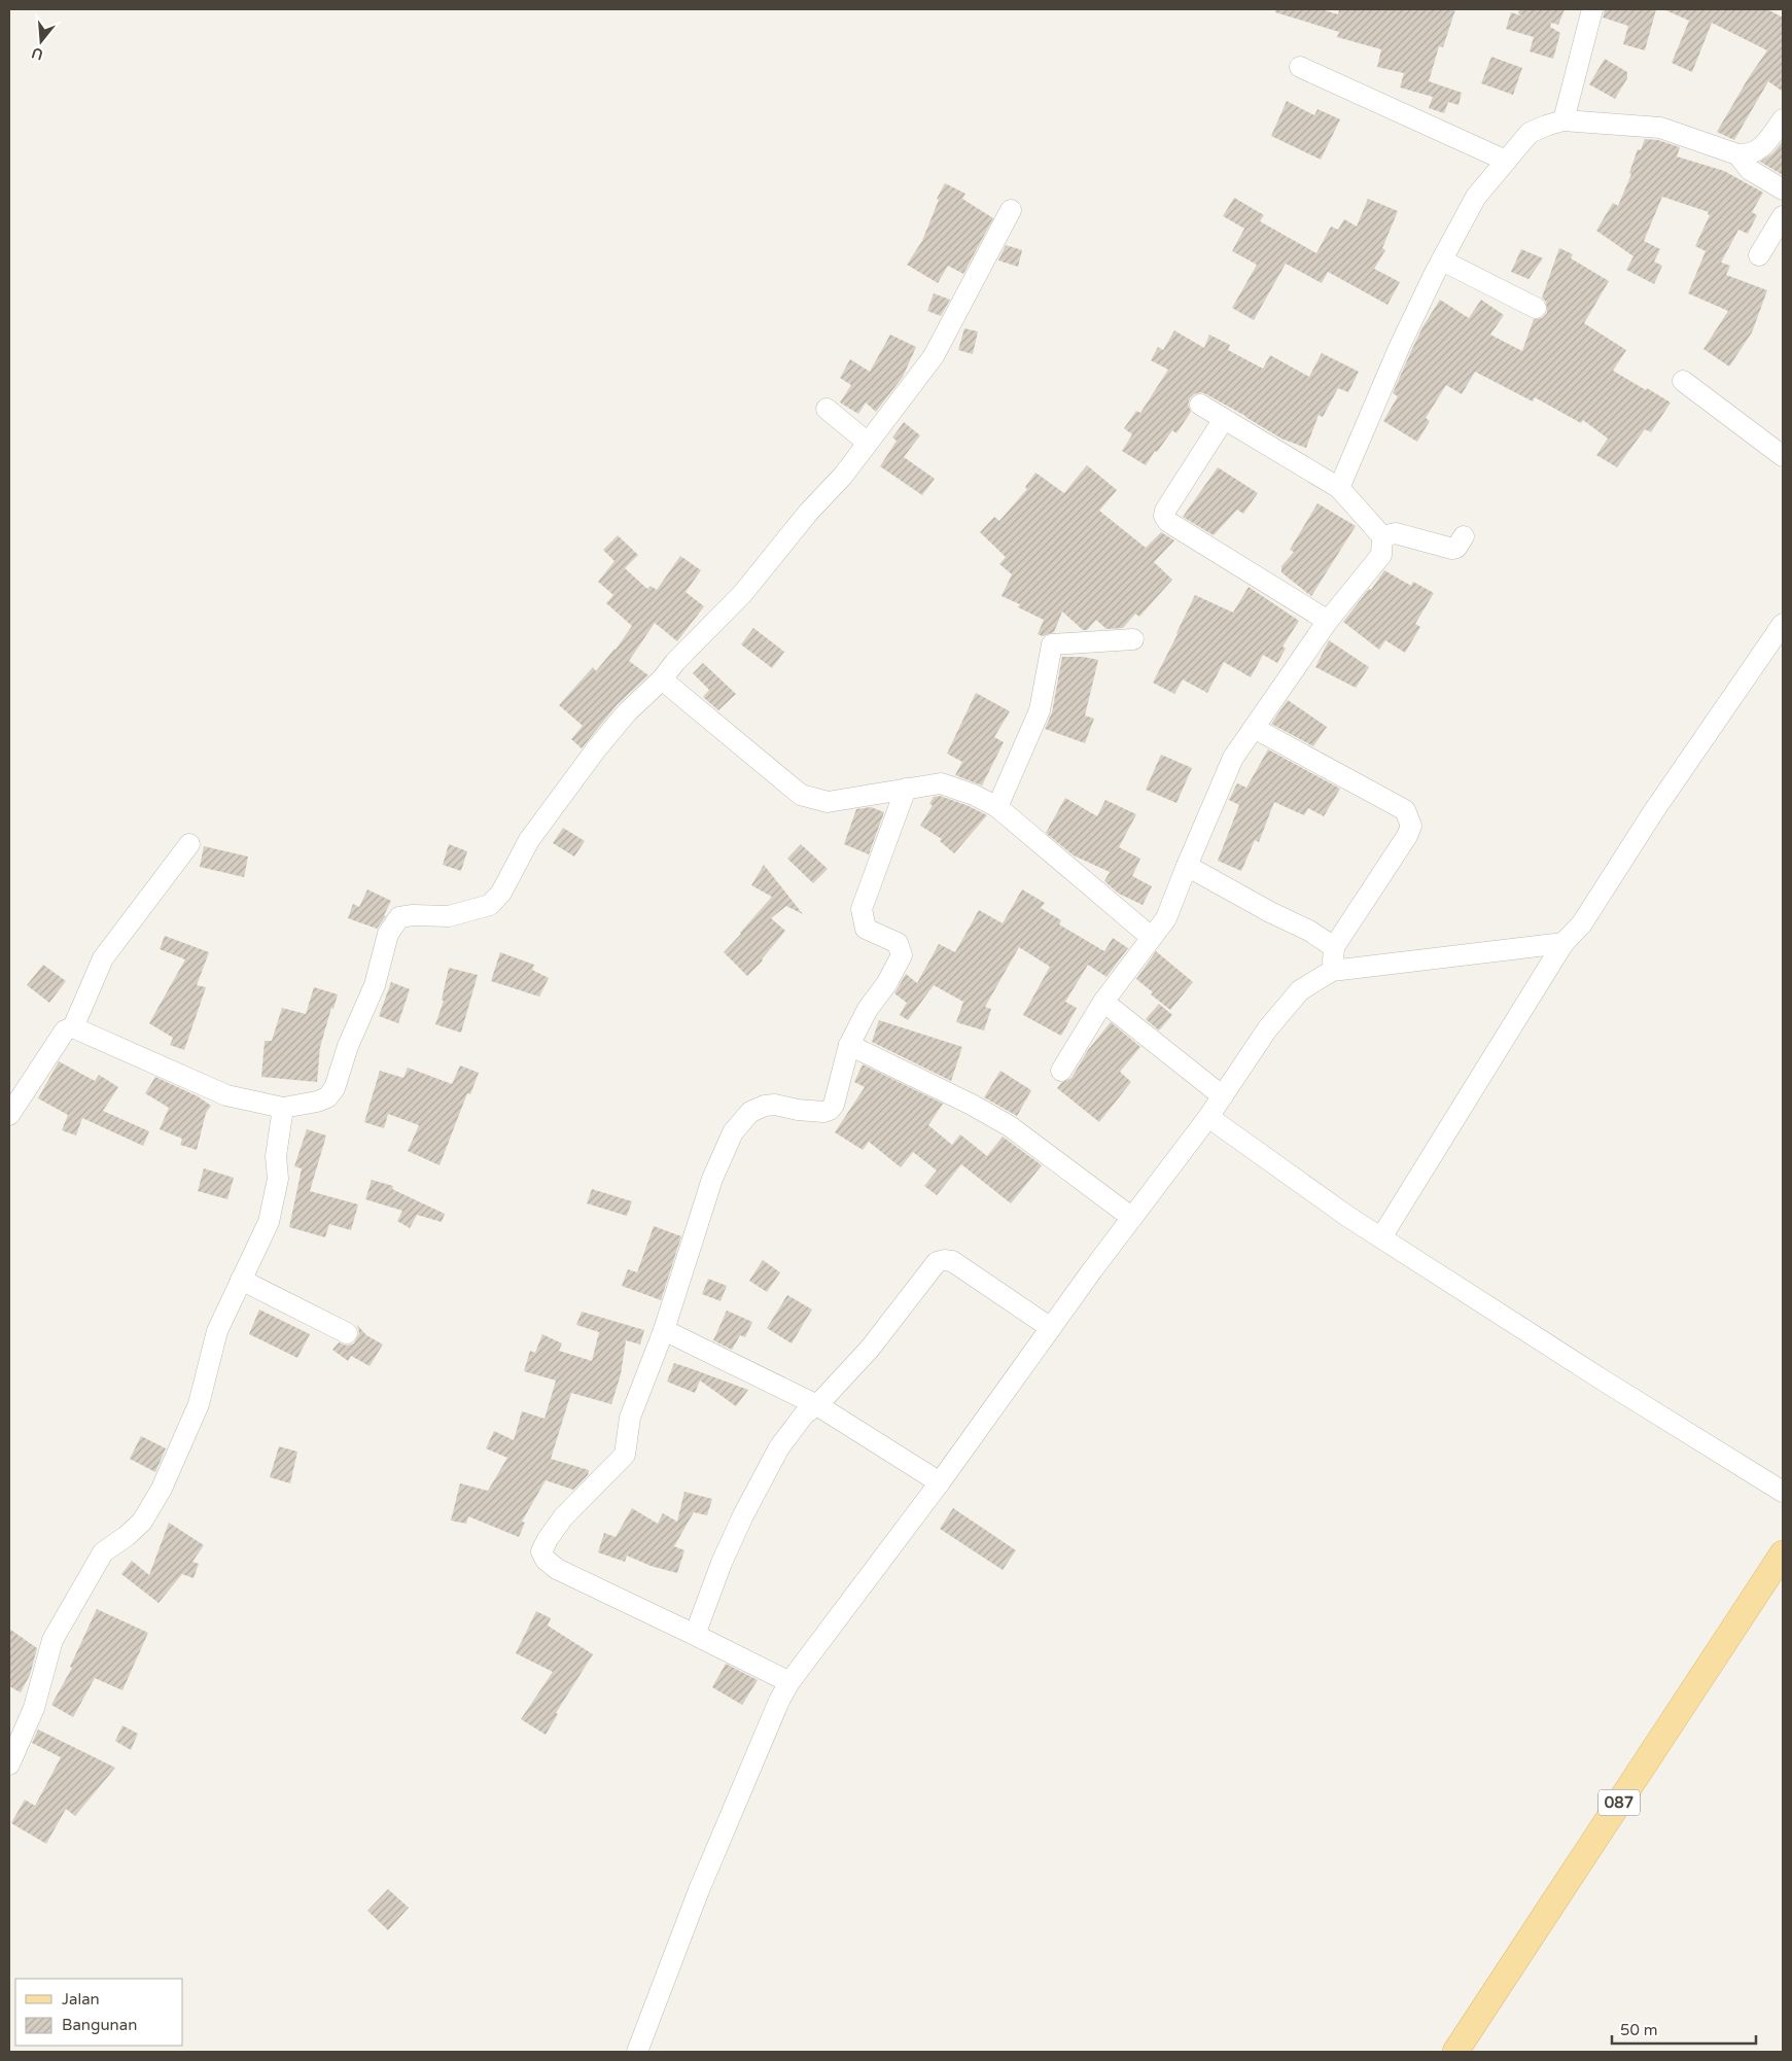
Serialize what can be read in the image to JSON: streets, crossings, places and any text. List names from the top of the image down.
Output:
{
  "streets": {
    "main road": ["087"]
  },
  "legend": ["Jalan", "Bangunan"],
  "scale_bar": "50 m",
  "north": "bottom"
}
